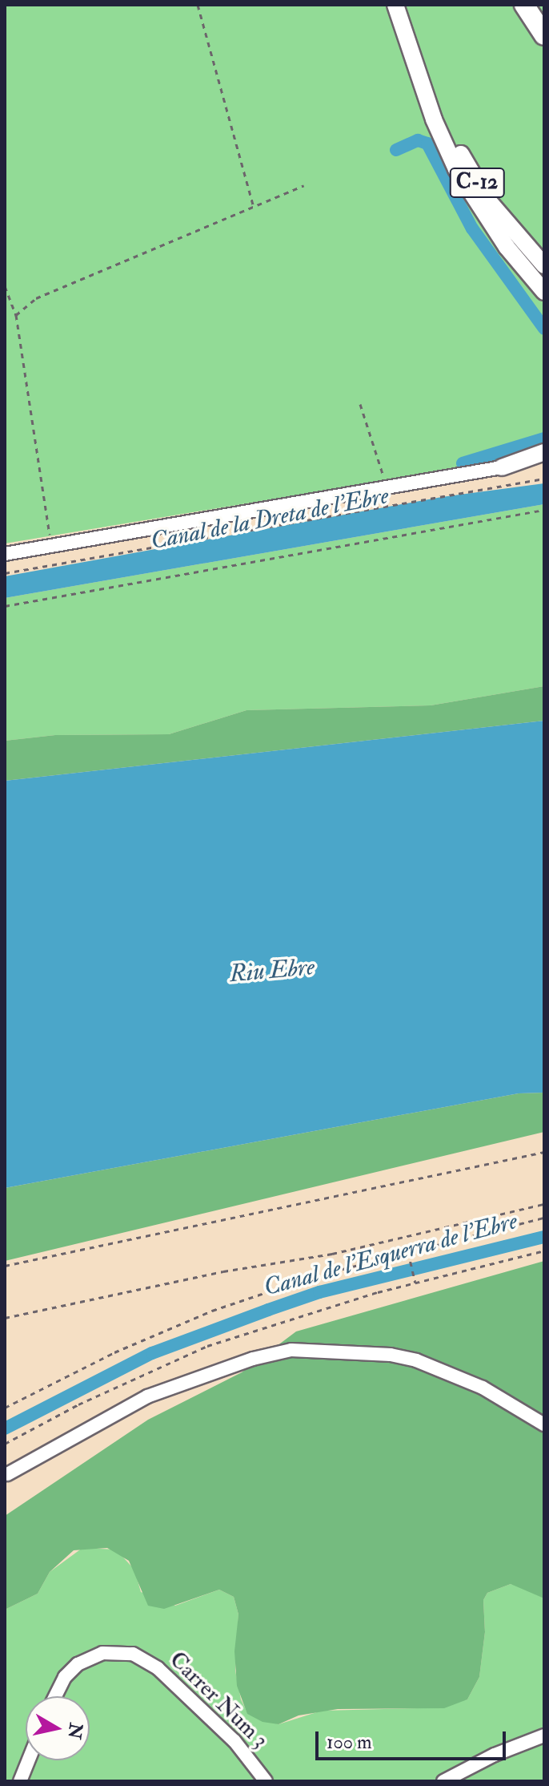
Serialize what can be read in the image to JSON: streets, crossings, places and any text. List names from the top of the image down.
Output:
{
  "streets": {
    "main road": ["C-12"],
    "street": ["Carrer Num 3"]
  },
  "water": ["Canal de la Dreta de l'Ebre", "Riu Ebre", "Canal de l'Esquerra de l'Ebre"],
  "scale_bar": "100 m",
  "north": "right"
}
